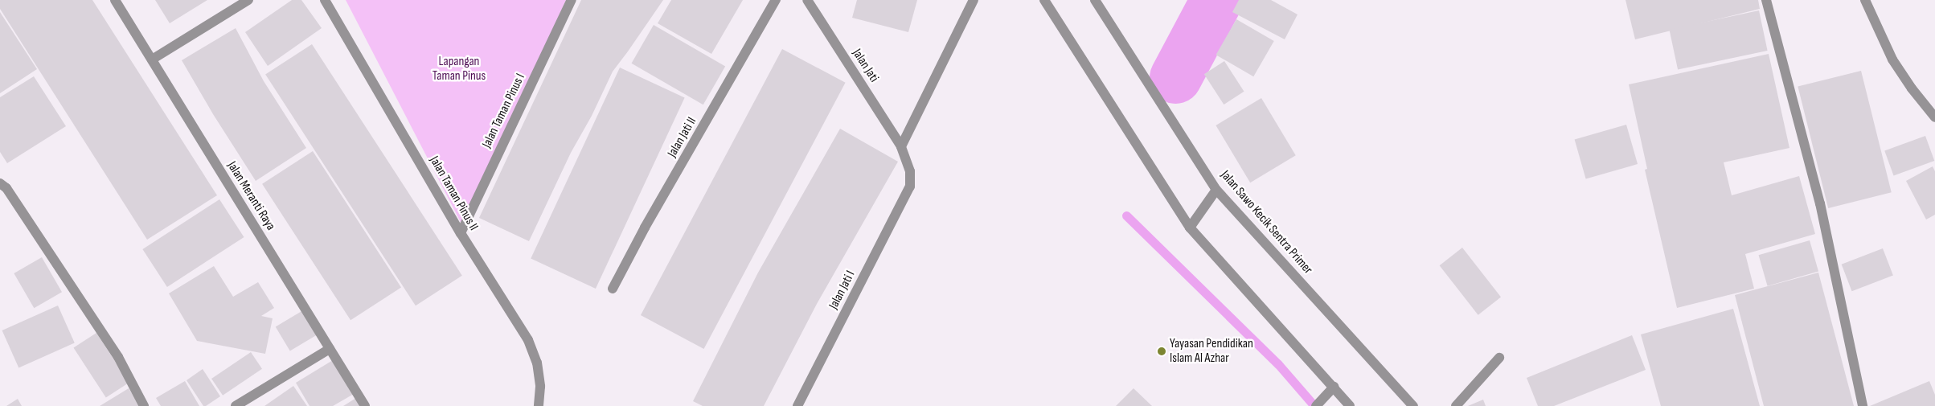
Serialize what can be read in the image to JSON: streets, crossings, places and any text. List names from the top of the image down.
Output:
{
  "streets": {
    "street": [
      "Jalan Jati",
      "Jalan Taman Pinus I",
      "Jalan Jati II",
      "Jalan Taman Pinus II",
      "Jalan Meranti Raya",
      "Jalan Sawo Kecik Sentra Primer",
      "Jalan Jati I"
    ]
  },
  "crossings": [
    ["Jalan Jati", "Jalan Jati I"],
    ["Jalan Taman Pinus I", "Jalan Taman Pinus II"]
  ],
  "parks": ["Lapangan Taman Pinus"],
  "places": ["Yayasan Pendidikan Islam Al Azhar"]
}
